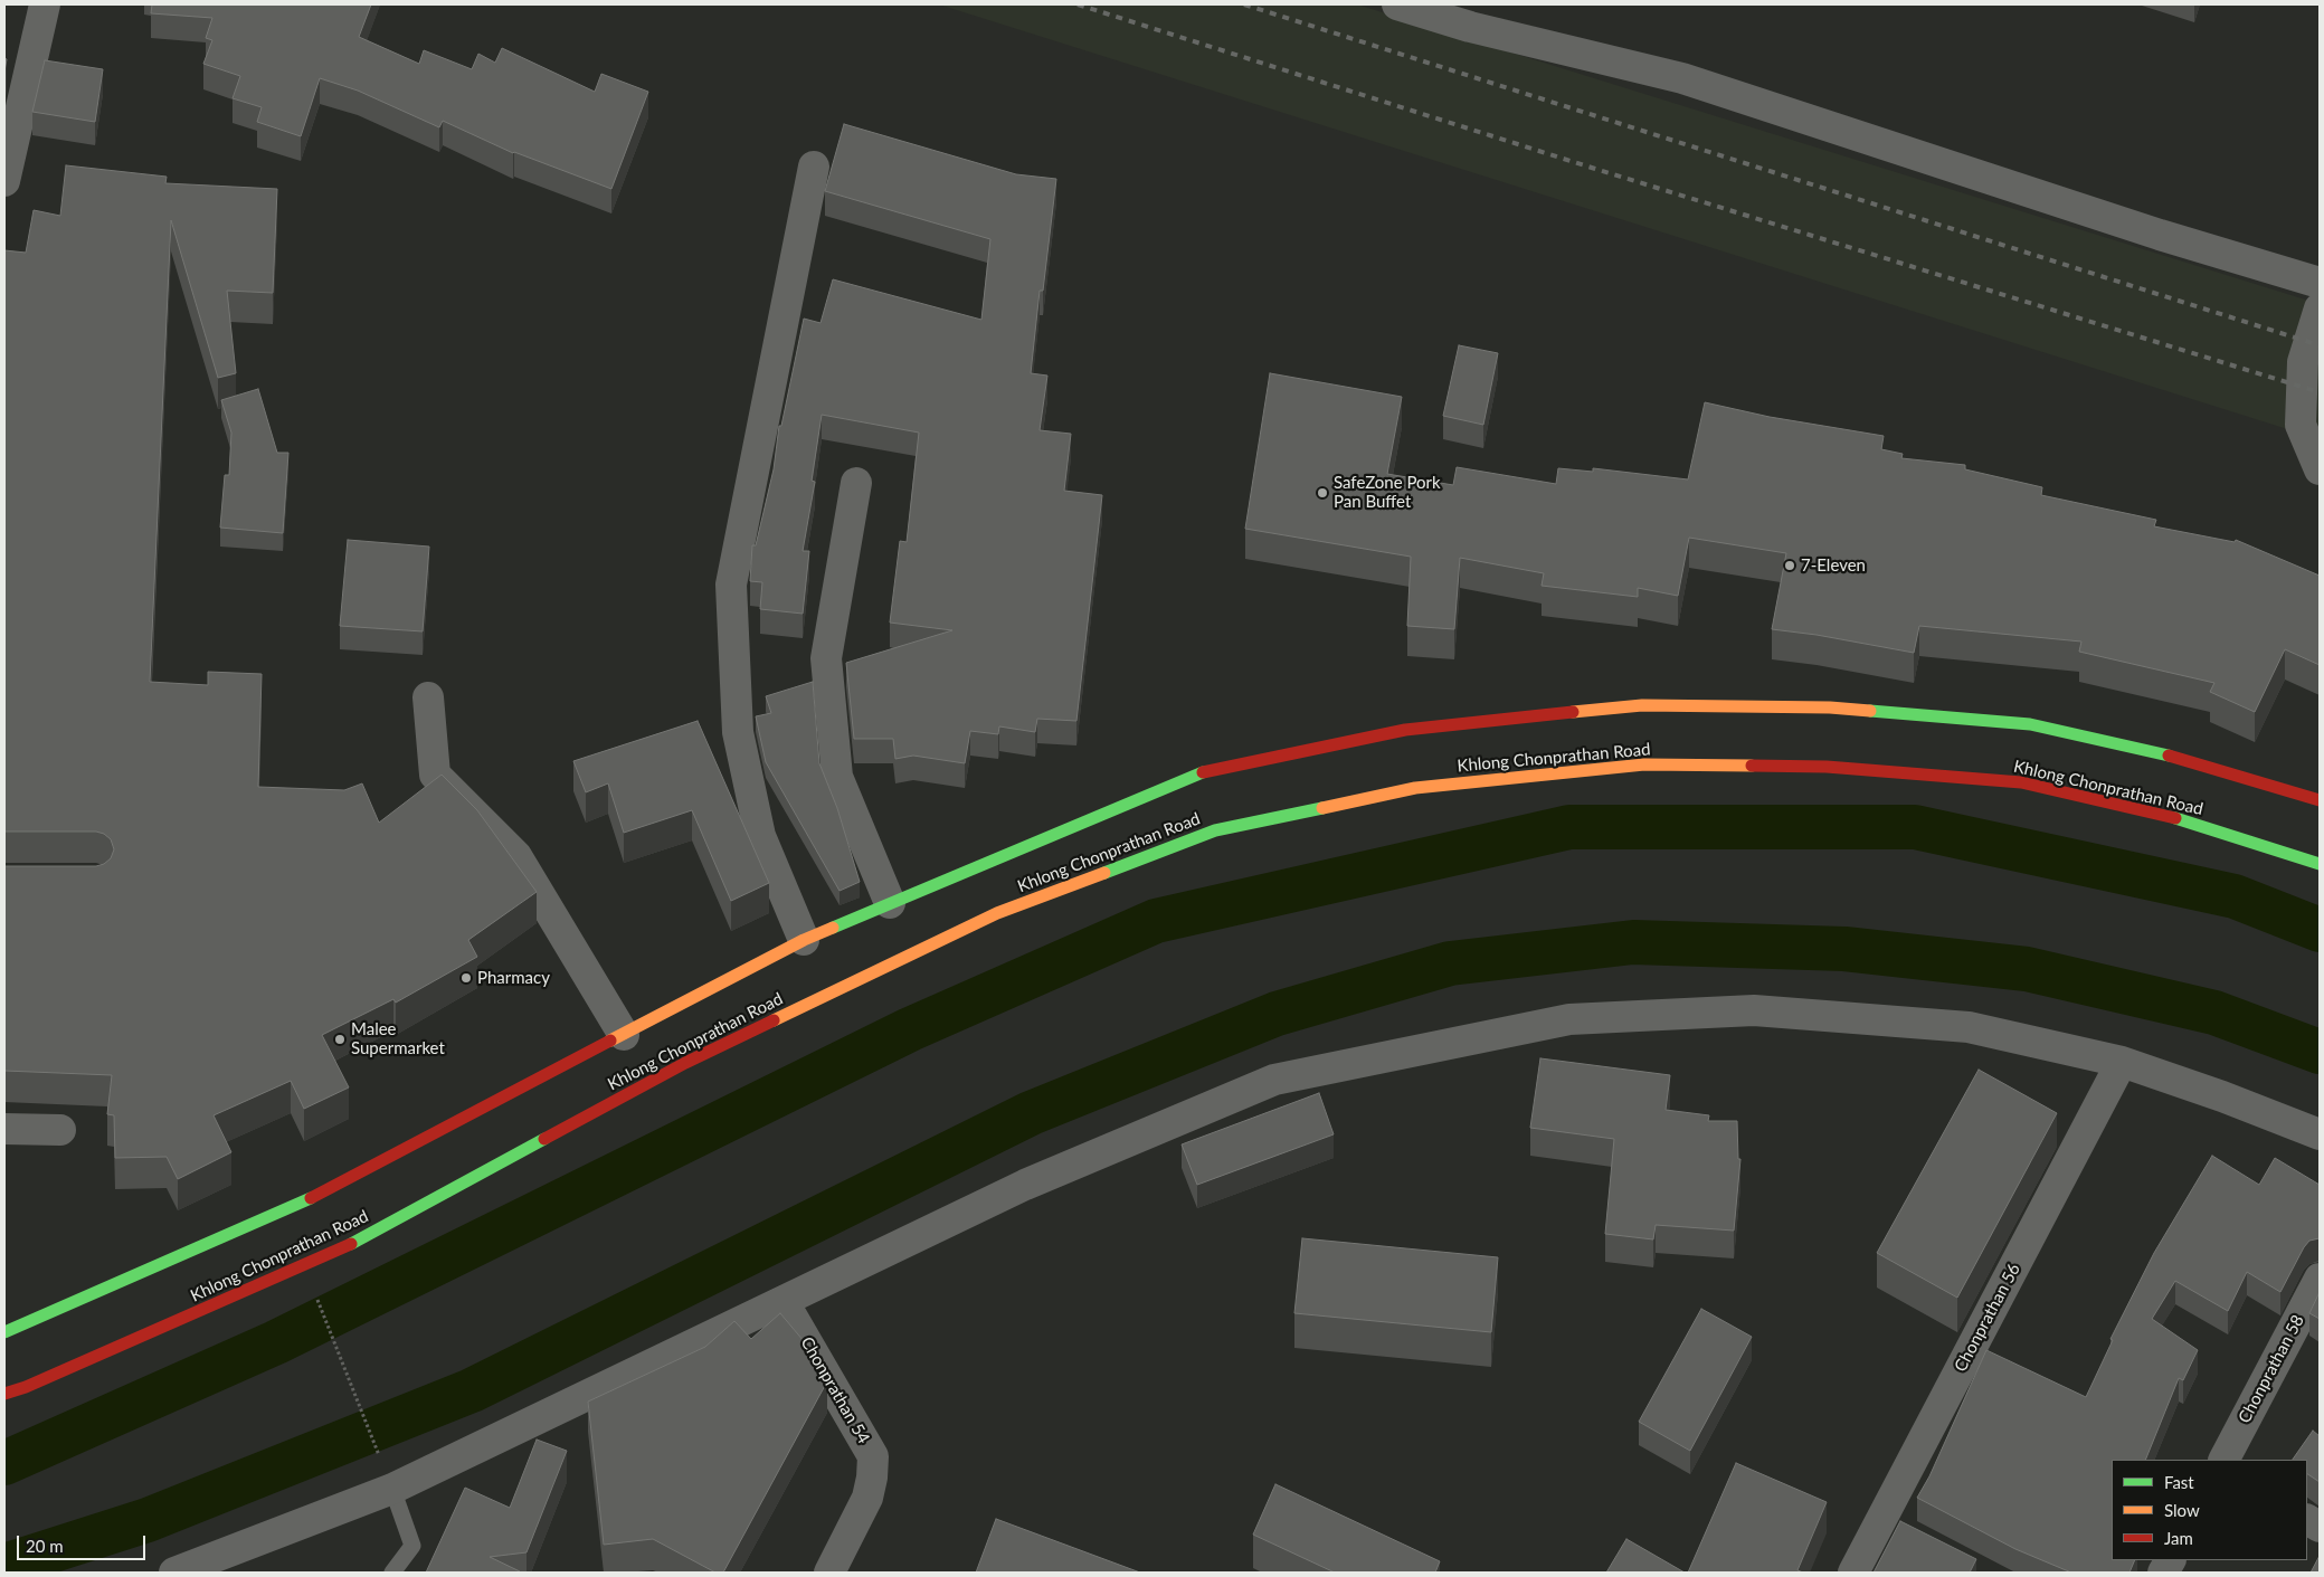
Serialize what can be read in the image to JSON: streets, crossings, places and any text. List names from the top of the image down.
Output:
{
  "streets": {
    "street": [
      "Khlong Chonprathan Road",
      "Chonprathan 56",
      "Chonprathan 58",
      "Chonprathan 54"
    ]
  },
  "places": [
    "SafeZone Pork Pan Buffet",
    "7-Eleven",
    "Pharmacy",
    "Malee Supermarket"
  ],
  "legend": ["Fast", "Slow", "Jam"],
  "scale_bar": "20 m"
}
